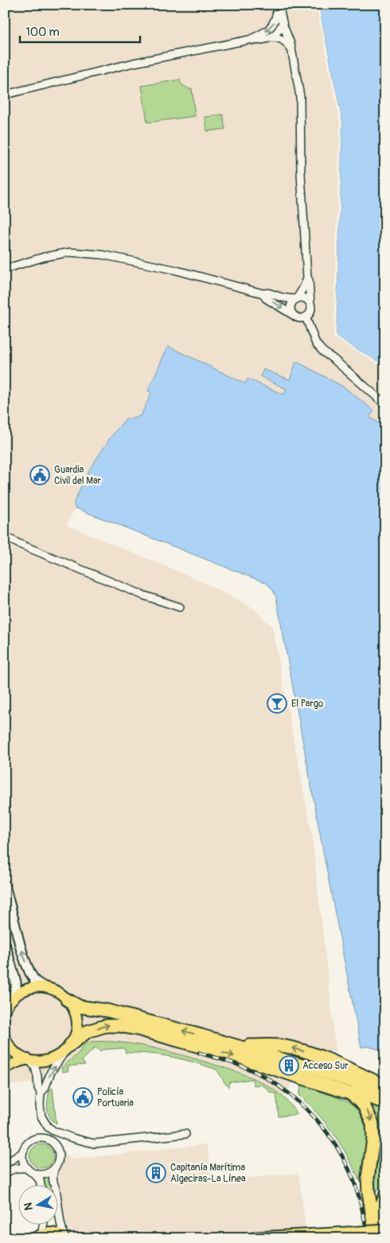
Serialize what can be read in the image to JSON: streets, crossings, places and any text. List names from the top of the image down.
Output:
{
  "places": {
    "public building": ["Guardia Civil del Mar", "Policía Portuaria"],
    "bar": ["El Pargo"],
    "building": ["Acceso Sur", "Capitanía Marítima Algeciras-La Línea"]
  },
  "scale_bar": "100 m",
  "north": "left"
}
